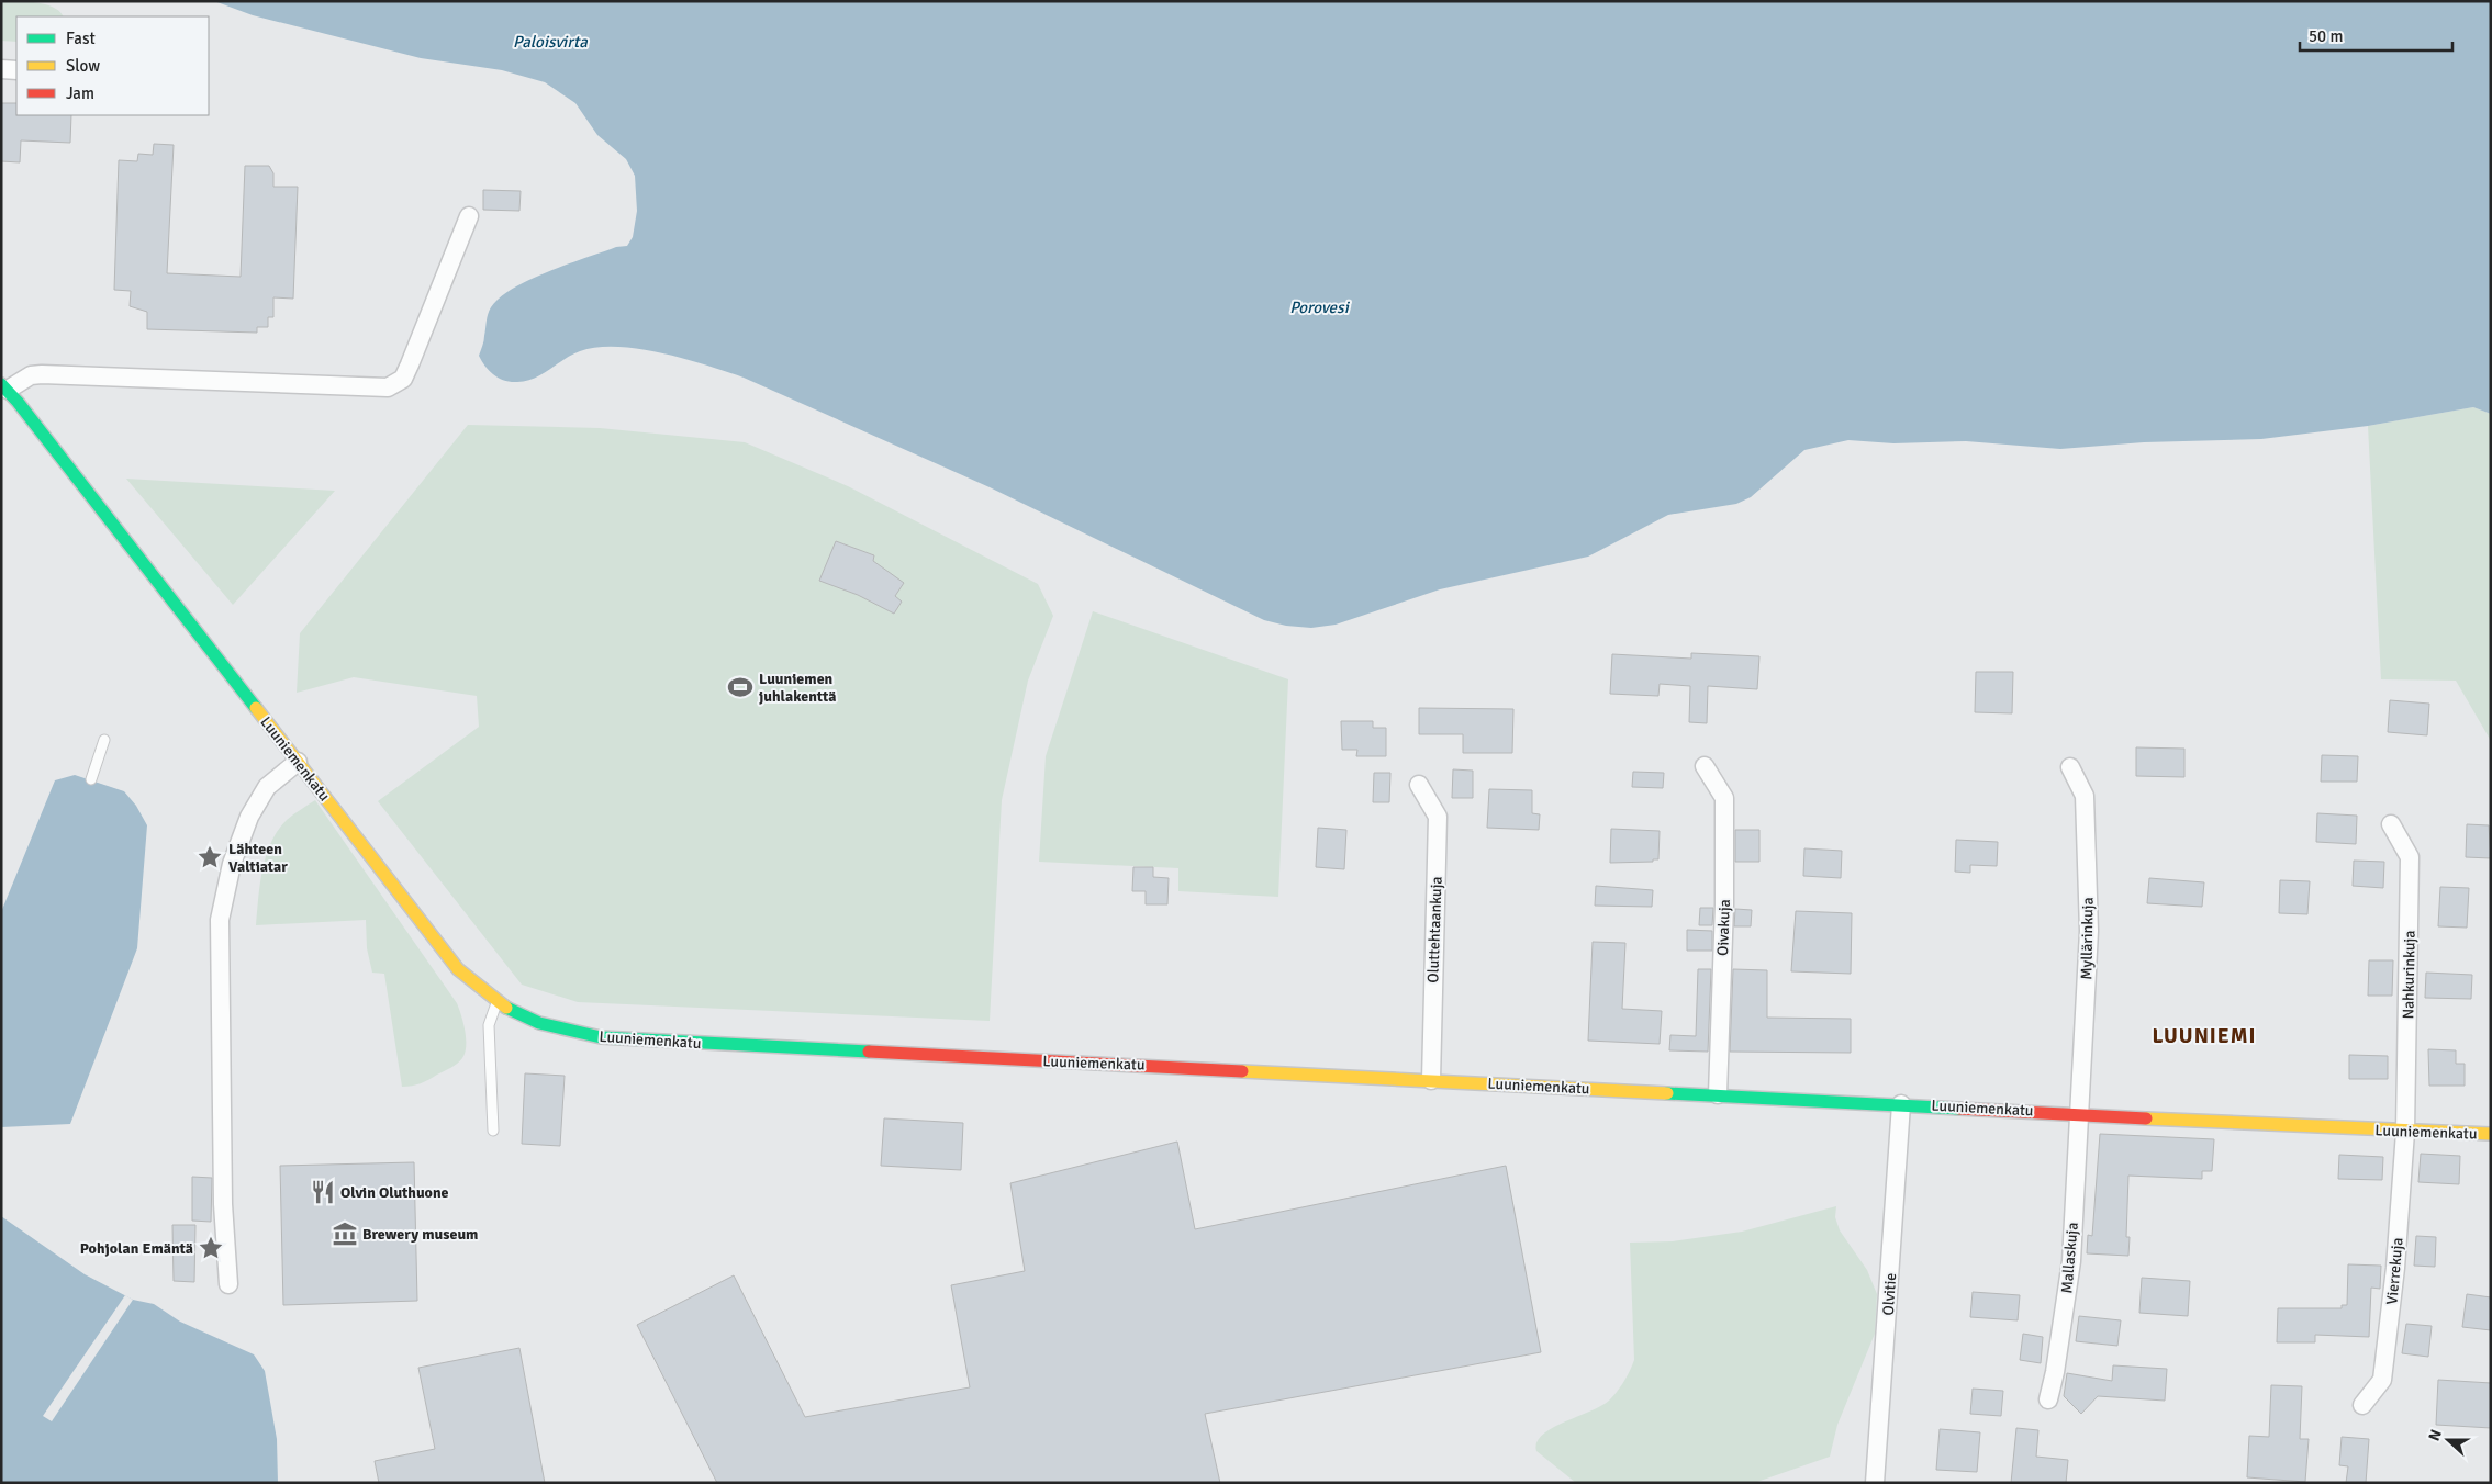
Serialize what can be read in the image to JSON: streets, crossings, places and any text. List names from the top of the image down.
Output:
{
  "streets": {
    "street": [
      "Luuniemenkatu",
      "Oivakuja",
      "Oluttehtaankuja",
      "Myllärinkuja",
      "Nahkurinkuja",
      "Mallaskuja",
      "Vierrekuja",
      "Olvitie"
    ]
  },
  "crossings": [
    ["Luuniemenkatu", "Oivakuja"],
    ["Luuniemenkatu", "Oluttehtaankuja"],
    ["Luuniemenkatu", "Myllärinkuja"],
    ["Luuniemenkatu", "Nahkurinkuja"],
    ["Luuniemenkatu", "Mallaskuja"],
    ["Luuniemenkatu", "Vierrekuja"],
    ["Luuniemenkatu", "Olvitie"],
    ["Myllärinkuja", "Mallaskuja"],
    ["Nahkurinkuja", "Vierrekuja"]
  ],
  "districts": ["LUUNIEMI"],
  "water": ["Paloisvirta", "Porovesi"],
  "places": {
    "sports": ["Luuniemen juhlakenttä"],
    "place": ["Lähteen Valtiatar", "Pohjolan Emäntä"],
    "restaurant": ["Olvin Oluthuone"],
    "museum": ["Brewery museum"]
  },
  "legend": ["Fast", "Slow", "Jam"],
  "scale_bar": "50 m",
  "north": "left"
}
